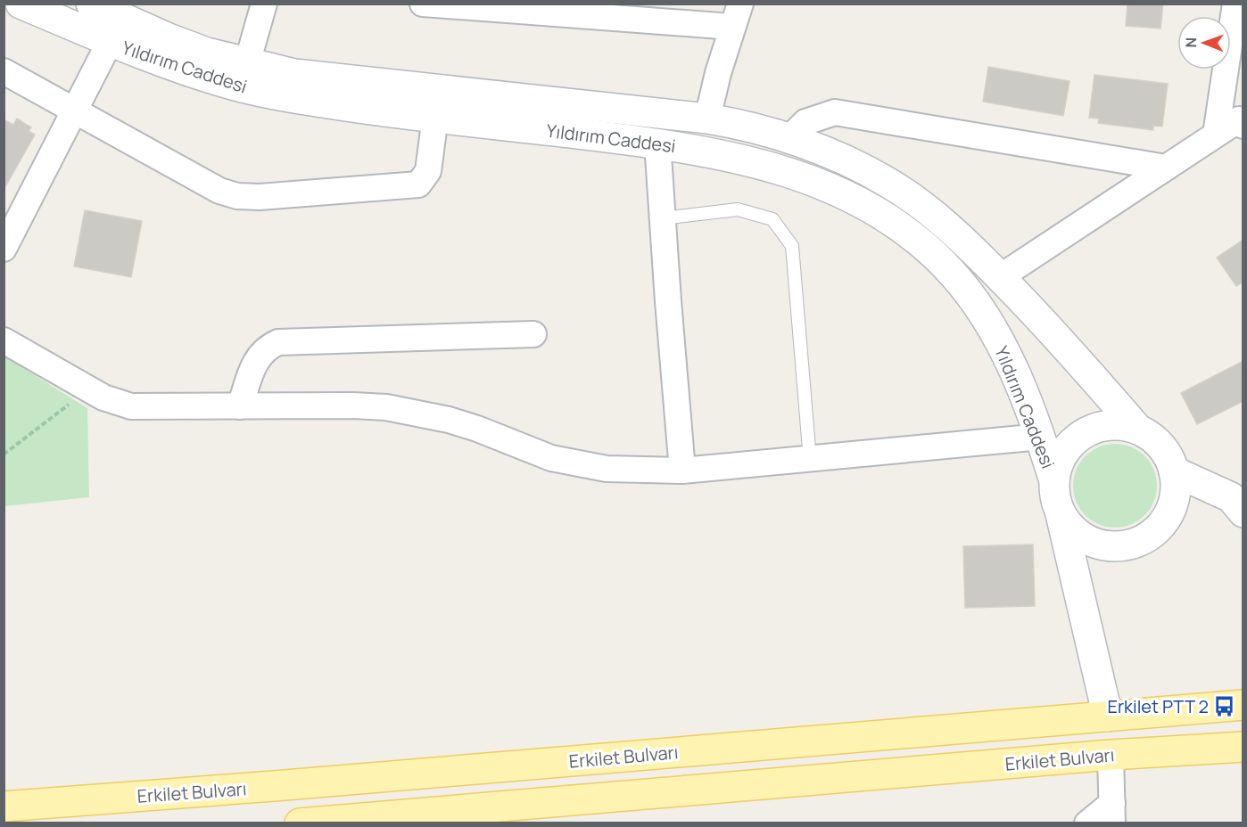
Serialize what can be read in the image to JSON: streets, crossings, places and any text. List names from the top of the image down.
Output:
{
  "streets": {
    "main road": ["Erkilet Bulvarı"],
    "street": ["Yıldırım Caddesi"]
  },
  "places": {
    "bus stop": ["Erkilet PTT 2"]
  },
  "north": "left"
}
